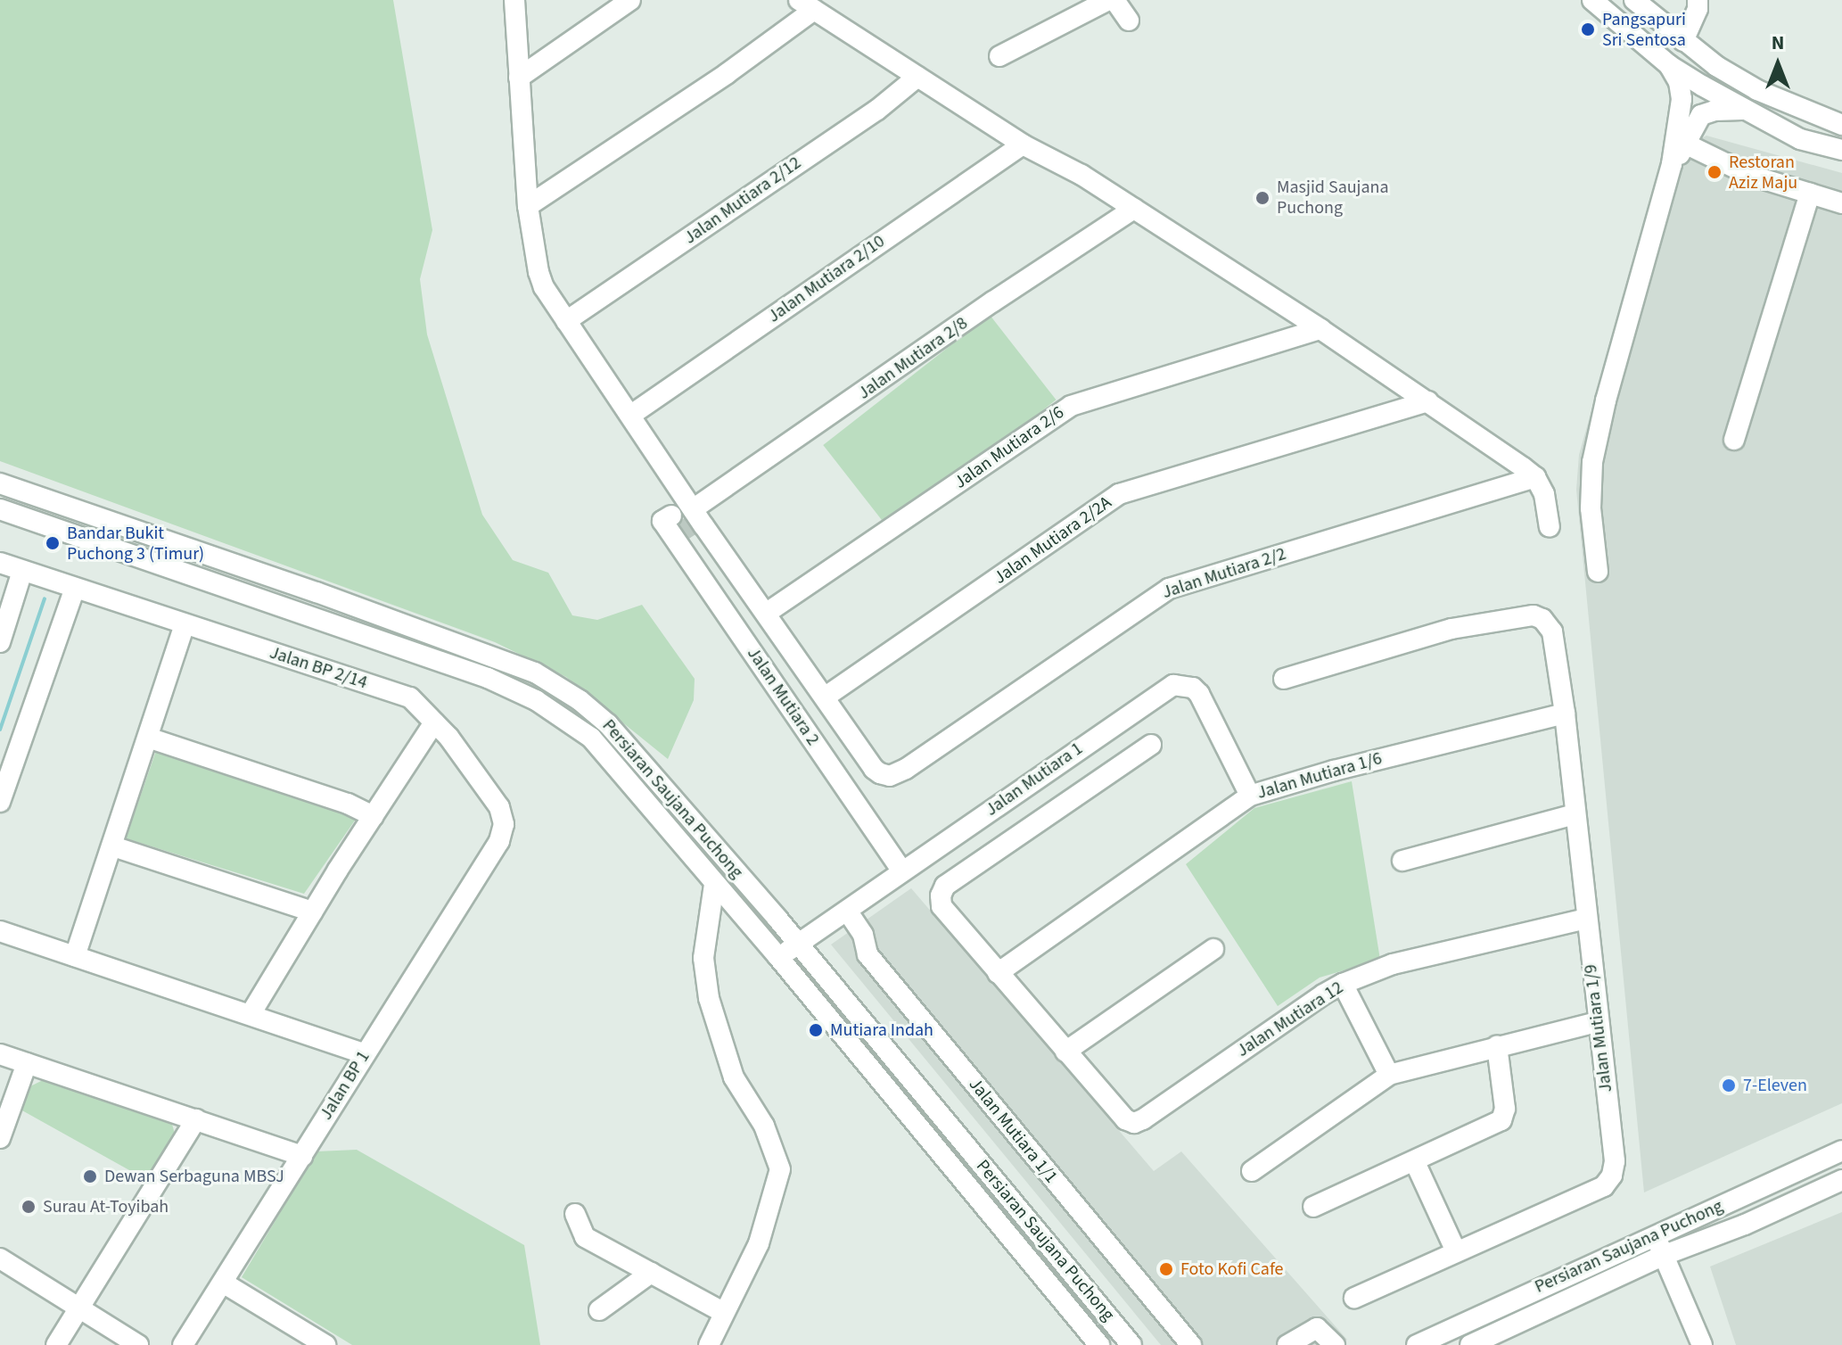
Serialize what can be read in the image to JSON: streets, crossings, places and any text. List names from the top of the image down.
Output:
{
  "streets": {
    "street": [
      "Jalan Mutiara 2/12",
      "Jalan Mutiara 2/10",
      "Jalan Mutiara 2/8",
      "Jalan Mutiara 2/6",
      "Jalan Mutiara 2/2A",
      "Jalan Mutiara 2/2",
      "Jalan BP 2/14",
      "Jalan Mutiara 2",
      "Jalan Mutiara 1/6",
      "Jalan Mutiara 1",
      "Persiaran Saujana Puchong",
      "Jalan Mutiara 12",
      "Jalan Mutiara 1/9",
      "Jalan BP 1",
      "Jalan Mutiara 1/1"
    ]
  },
  "crossings": [
    ["Jalan Mutiara 2/8", "Jalan Mutiara 2"],
    ["Jalan Mutiara 2/2A", "Jalan Mutiara 2/2"],
    ["Jalan BP 2/14", "Jalan BP 1"],
    ["Jalan Mutiara 2", "Jalan Mutiara 1"],
    ["Jalan Mutiara 1/6", "Jalan Mutiara 1"],
    ["Jalan Mutiara 1/6", "Jalan Mutiara 1/9"],
    ["Jalan Mutiara 1", "Persiaran Saujana Puchong"],
    ["Jalan Mutiara 1", "Jalan Mutiara 1/1"],
    ["Jalan Mutiara 12", "Jalan Mutiara 1/9"]
  ],
  "places": [
    "Pangsapuri Sri Sentosa",
    "Restoran Aziz Maju",
    "Masjid Saujana Puchong",
    "Bandar Bukit Puchong 3 (Timur)",
    "Mutiara Indah",
    "7-Eleven",
    "Dewan Serbaguna MBSJ",
    "Surau At-Toyibah",
    "Foto Kofi Cafe"
  ],
  "north": "top"
}
